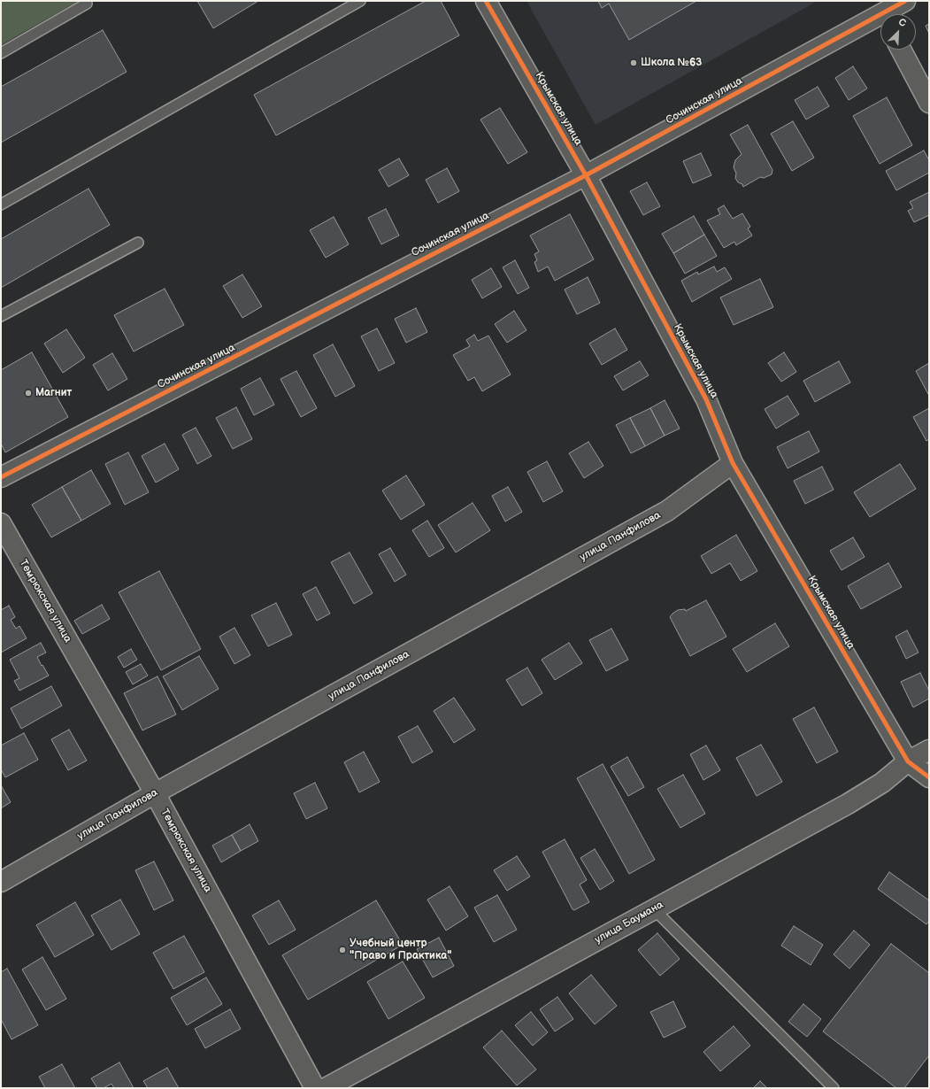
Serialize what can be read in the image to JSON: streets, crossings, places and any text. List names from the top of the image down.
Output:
{
  "streets": {
    "street": [
      "Сочинская улица",
      "Крымская улица",
      "улица Панфилова",
      "Темрюкская улица",
      "улица Баумана"
    ]
  },
  "crossings": [
    ["Сочинская улица", "Крымская улица"],
    ["Крымская улица", "улица Панфилова"],
    ["Крымская улица", "улица Баумана"],
    ["улица Панфилова", "Темрюкская улица"]
  ],
  "places": ["Школа №63", "Магнит", "Учебный центр \"Право и Практика\""],
  "north": "top right"
}
